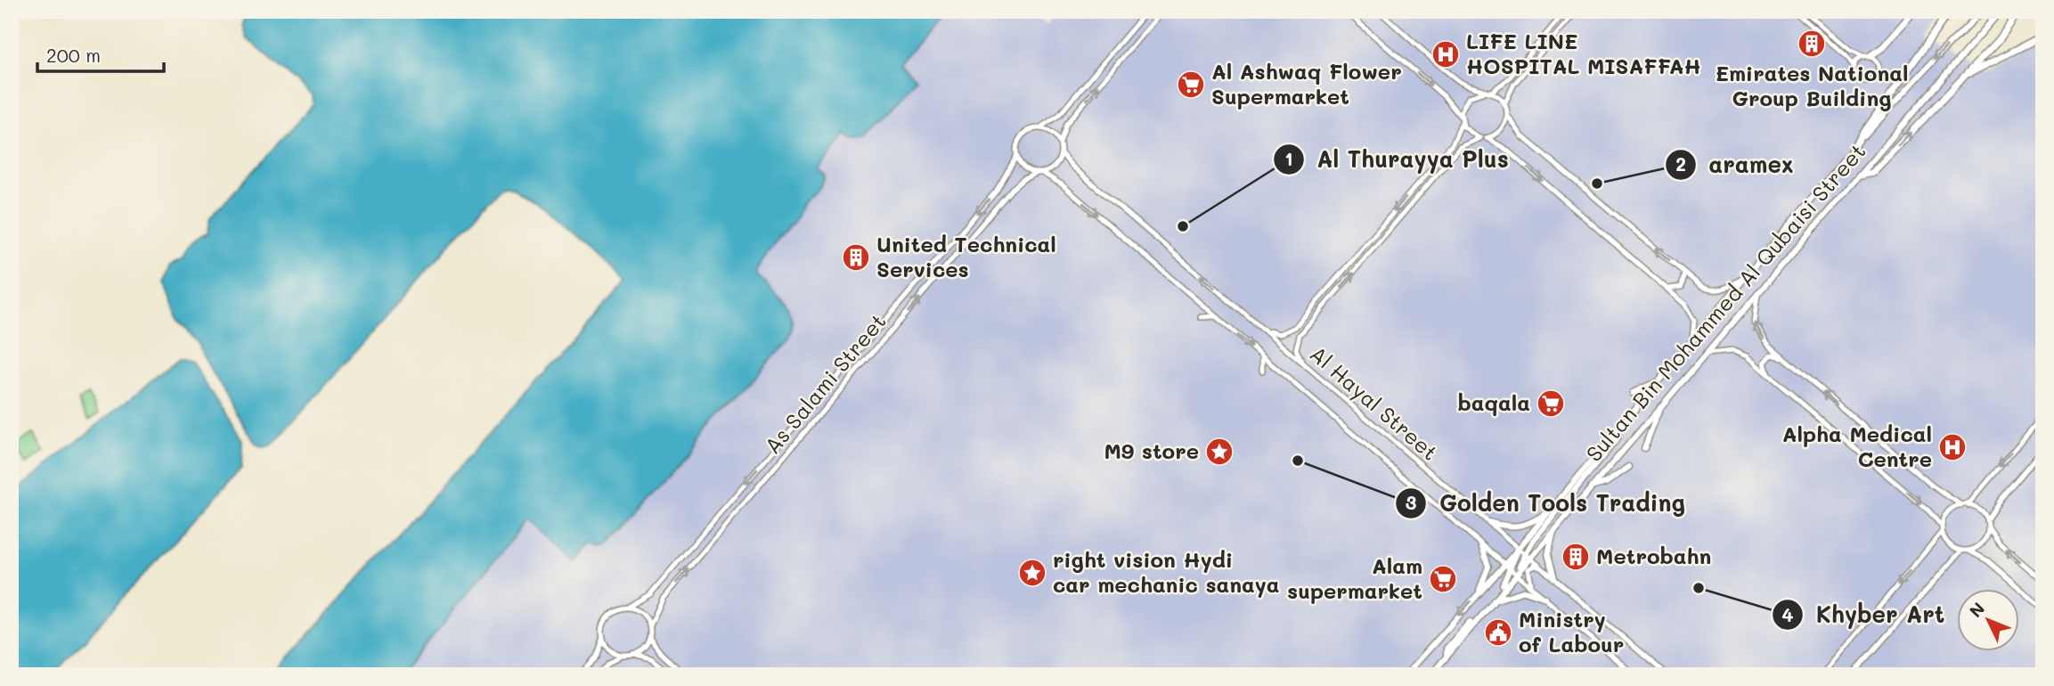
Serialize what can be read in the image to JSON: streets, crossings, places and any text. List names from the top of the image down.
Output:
{
  "streets": {
    "main road": ["Sultan Bin Mohammed Al Qubaisi Street"],
    "street": ["As Salami Street", "Al Hayal Street"]
  },
  "crossings": [
    ["Sultan Bin Mohammed Al Qubaisi Street", "Al Hayal Street"],
    ["As Salami Street", "Al Hayal Street"]
  ],
  "places": {
    "building": ["Emirates National Group Building", "United Technical Services", "Metrobahn"],
    "hospital": ["LIFE LINE HOSPITAL MISAFFAH", "Alpha Medical Centre"],
    "supermarket": ["Al Ashwaq Flower Supermarket", "baqala", "Alam supermarket"],
    "other": [
      "aramex",
      "Al Thurayya Plus",
      "Golden Tools Trading",
      "Khyber Art"
    ],
    "place": ["M9 store", "right vision Hydi car mechanic sanaya"],
    "public building": ["Ministry of Labour"]
  },
  "scale_bar": "200 m",
  "north": "top left"
}
